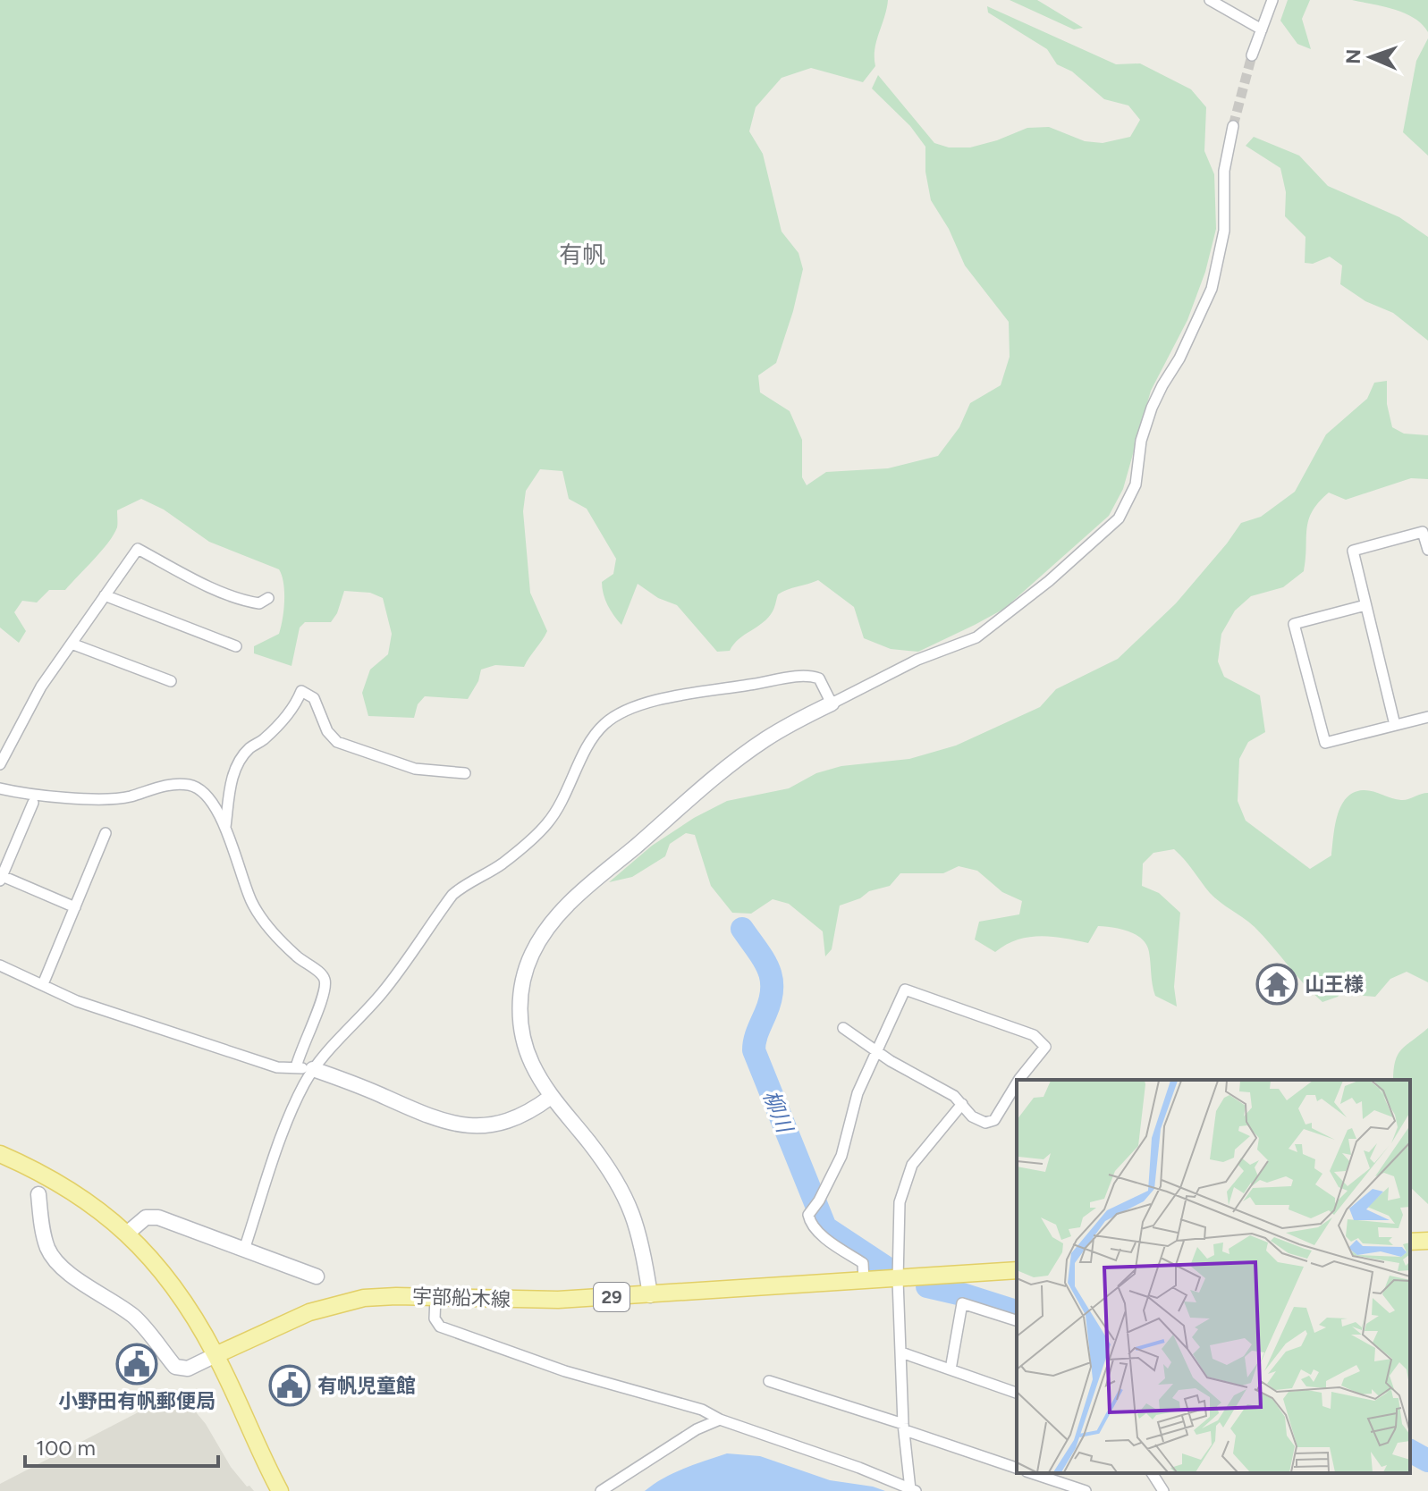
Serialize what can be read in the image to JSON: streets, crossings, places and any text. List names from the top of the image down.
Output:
{
  "streets": {
    "main road": ["29", "宇部船木線"]
  },
  "districts": ["有帆"],
  "water": ["柳川"],
  "places": {
    "temple": ["山王様"],
    "public building": ["小野田有帆郵便局", "有帆児童館"]
  },
  "scale_bar": "100 m",
  "north": "left"
}
